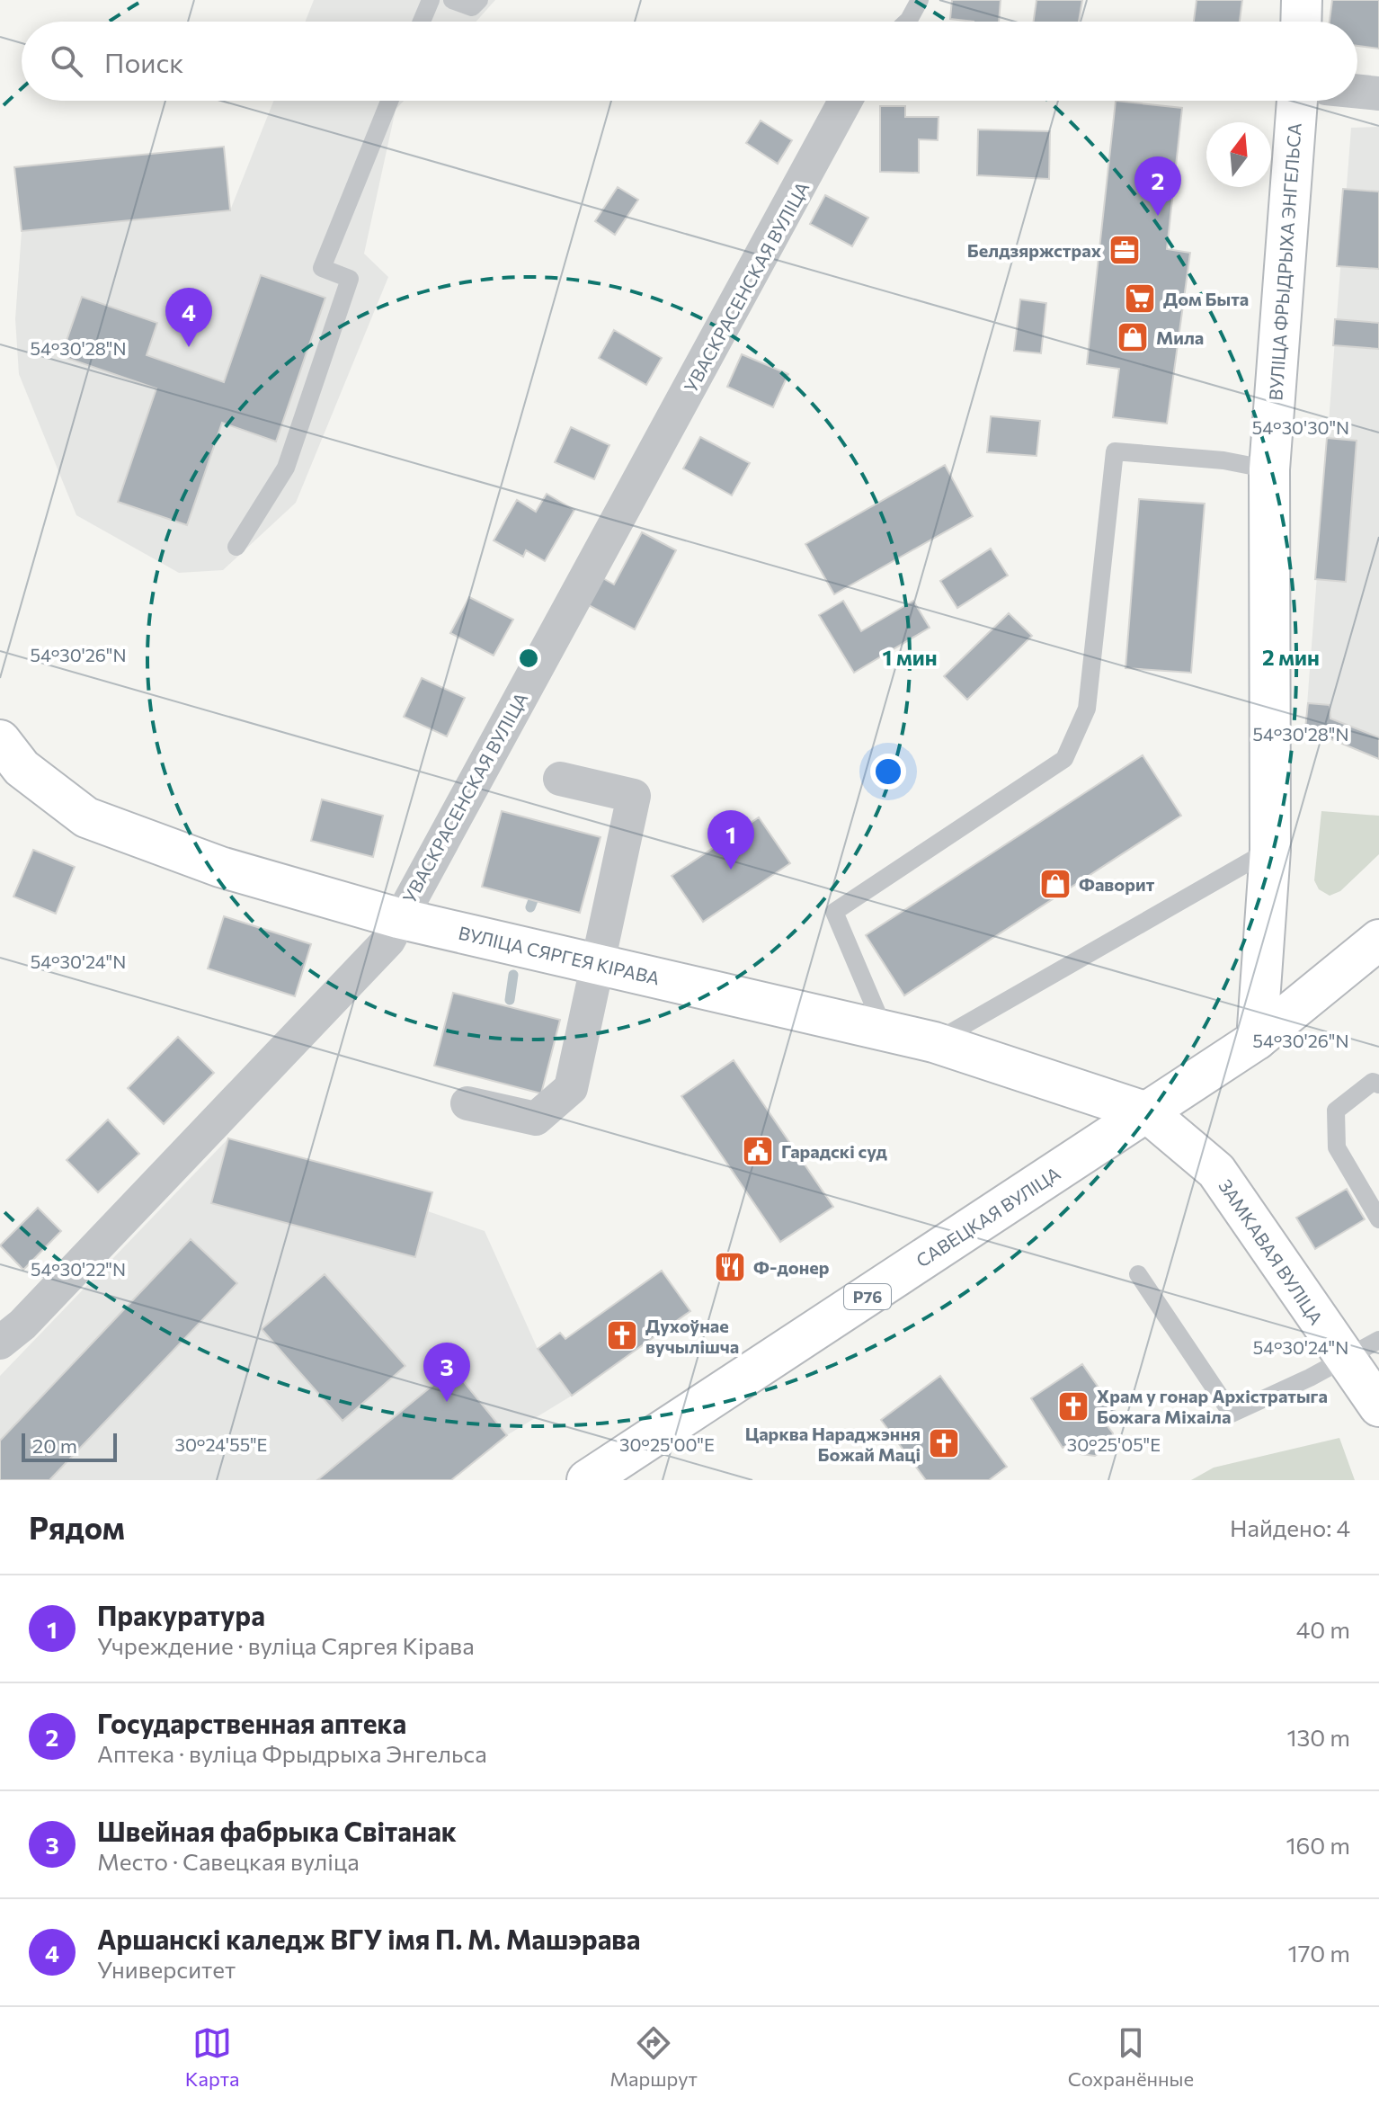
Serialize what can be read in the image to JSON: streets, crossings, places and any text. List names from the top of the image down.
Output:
{
  "streets": {
    "main road": [
      "ВУЛІЦА ФРЫДРЫХА ЭНГЕЛЬСА",
      "ВУЛІЦА СЯРГЕЯ КІРАВА",
      "САВЕЦКАЯ ВУЛІЦА",
      "ЗАМКАВАЯ ВУЛІЦА",
      "Р76"
    ],
    "street": ["УВАСКРАСЕНСКАЯ ВУЛІЦА"]
  },
  "crossings": [
    ["ВУЛІЦА ФРЫДРЫХА ЭНГЕЛЬСА", "САВЕЦКАЯ ВУЛІЦА"],
    ["УВАСКРАСЕНСКАЯ ВУЛІЦА", "ВУЛІЦА СЯРГЕЯ КІРАВА"],
    ["ВУЛІЦА СЯРГЕЯ КІРАВА", "САВЕЦКАЯ ВУЛІЦА"],
    ["ВУЛІЦА СЯРГЕЯ КІРАВА", "ЗАМКАВАЯ ВУЛІЦА"],
    ["САВЕЦКАЯ ВУЛІЦА", "ЗАМКАВАЯ ВУЛІЦА"]
  ],
  "places": {
    "office": ["Белдзяржстрах"],
    "supermarket": ["Дом Быта"],
    "shop": ["Мила", "Фаворит"],
    "public building": ["Гарадскі суд"],
    "restaurant": ["Ф-донер"],
    "church": ["Духоўнае вучылішча", "Храм у гонар Архістратыга Божага Міхаіла", "Царква Нараджэння Божай Маці"]
  },
  "scale_bar": "20 m",
  "north": "top",
  "page": {
    "search": "Поиск",
    "pins": [
      "2",
      "4",
      "1",
      "3"
    ],
    "scale": "20 m",
    "heading": ["Рядом", "Найдено: 4"],
    "list": [
      {
        "mark": "1",
        "name": "Пракуратура",
        "note": "Учреждение · вуліца Сяргея Кірава",
        "value": "40 m"
      },
      {
        "mark": "2",
        "name": "Государственная аптека",
        "note": "Аптека · вуліца Фрыдрыха Энгельса",
        "value": "130 m"
      },
      {
        "mark": "3",
        "name": "Швейная фабрыка Світанак",
        "note": "Место · Савецкая вуліца",
        "value": "160 m"
      },
      {
        "mark": "4",
        "name": "Аршанскі каледж ВГУ імя П. М. Машэрава",
        "note": "Университет",
        "value": "170 m"
      }
    ],
    "nav": ["Карта", "Маршрут", "Сохранённые"]
  },
  "coordinates": [
    "54°30'28\"N",
    "54°30'30\"N",
    "54°30'26\"N",
    "54°30'24\"N",
    "54°30'22\"N",
    "30°24'55\"E",
    "30°25'00\"E",
    "30°25'05\"E"
  ],
  "rings": ["1 мин", "2 мин"]
}
